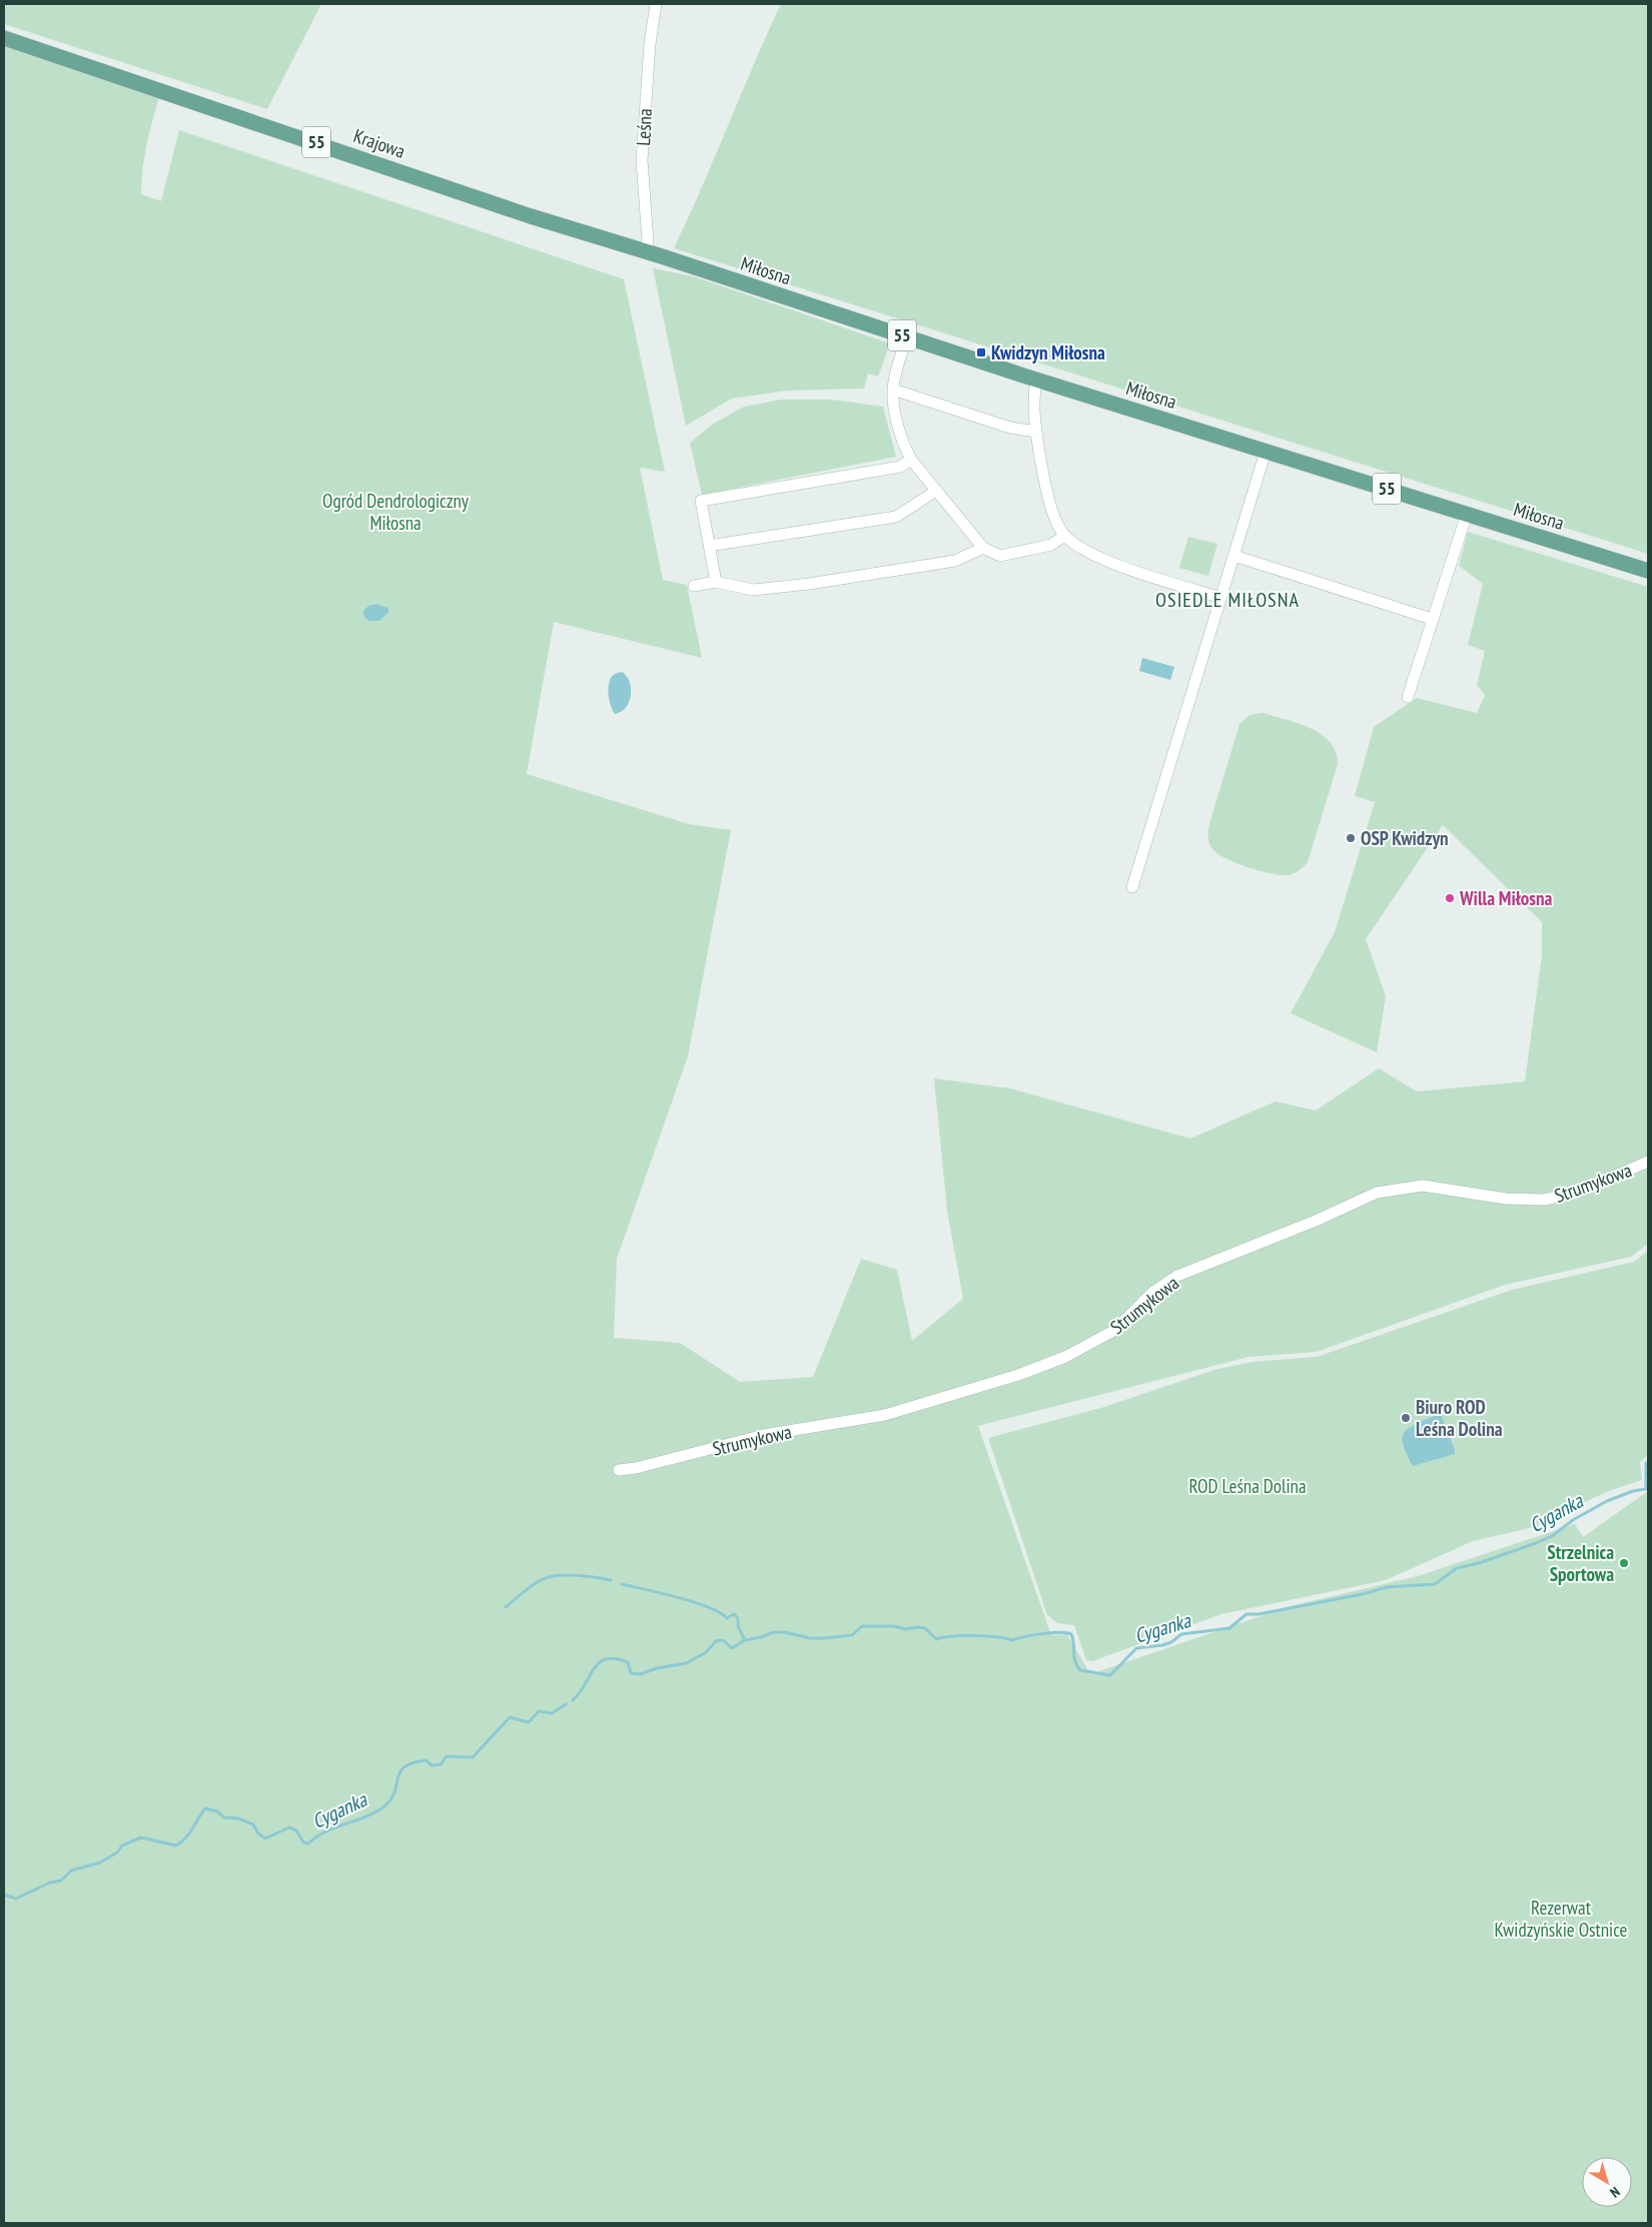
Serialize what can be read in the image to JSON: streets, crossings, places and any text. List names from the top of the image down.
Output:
{
  "streets": {
    "main road": ["55", "Krajowa", "Miłosna"],
    "street": ["Leśna", "Strumykowa"]
  },
  "crossings": [
    ["Leśna", "Krajowa"],
    ["Leśna", "Miłosna"],
    ["Krajowa", "Miłosna"]
  ],
  "districts": ["OSIEDLE MIŁOSNA"],
  "water": ["Cyganka"],
  "parks": ["Ogród Dendrologiczny Miłosna", "ROD Leśna Dolina", "Rezerwat Kwidzyńskie Ostnice"],
  "places": {
    "transit": ["Kwidzyn Miłosna"],
    "other": [
      "OSP Kwidzyn",
      "Willa Miłosna",
      "Biuro ROD Leśna Dolina",
      "Strzelnica Sportowa"
    ]
  },
  "north": "bottom right"
}
